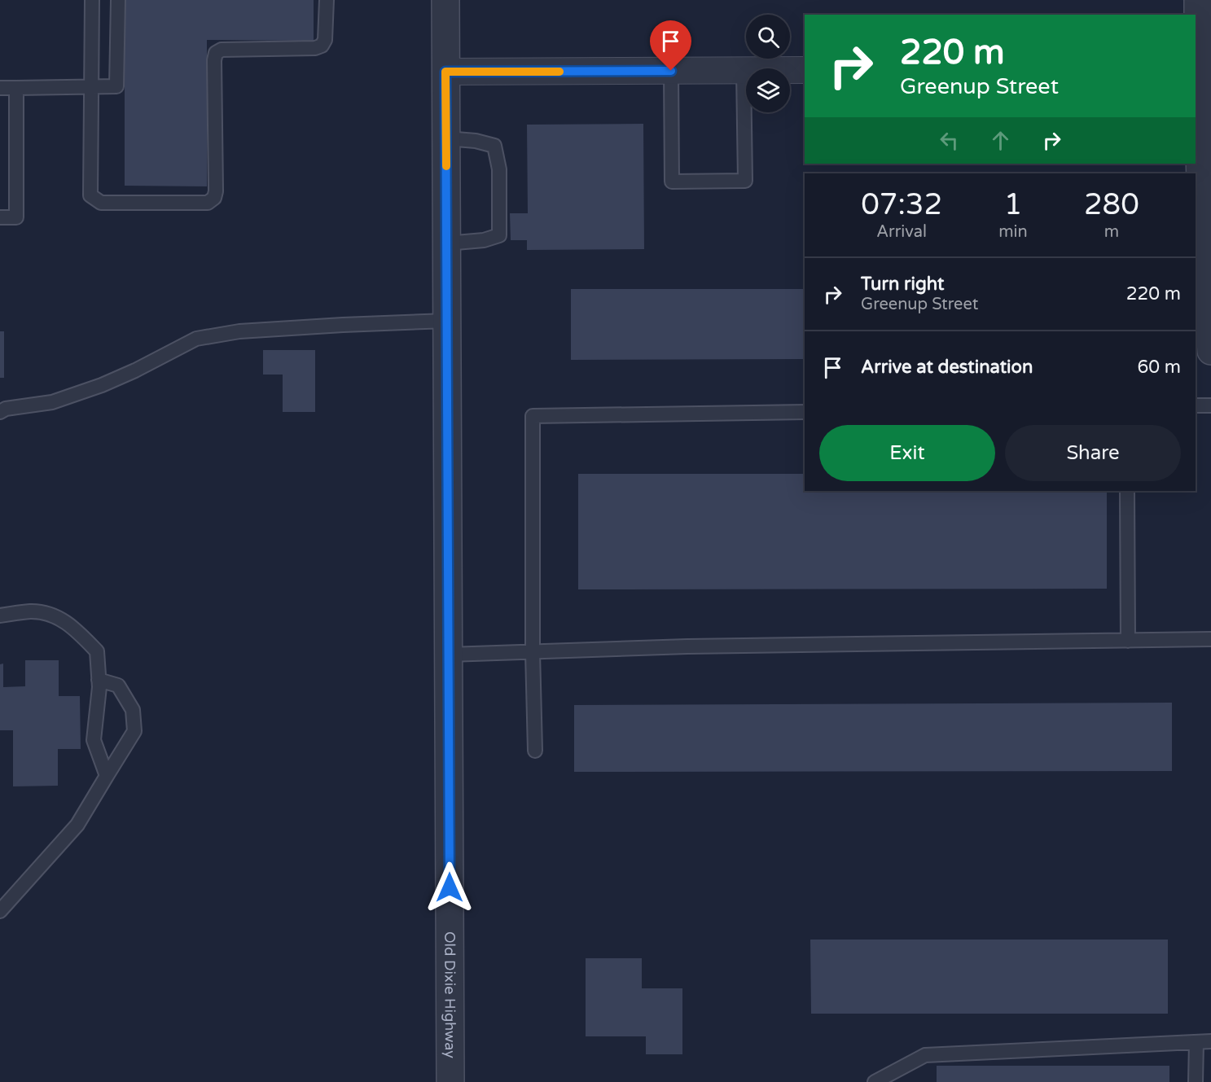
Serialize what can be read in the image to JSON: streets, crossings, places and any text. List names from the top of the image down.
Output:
{
  "streets": {
    "street": ["Old Dixie Highway"]
  },
  "page": {
    "turn": ["220 m", "Greenup Street"],
    "eta": [
      "07:32",
      "Arrival",
      "1",
      "min",
      "280",
      "m"
    ],
    "list": [
      {
        "name": "Turn right",
        "note": "Greenup Street",
        "value": "220 m"
      },
      {
        "name": "Arrive at destination",
        "value": "60 m"
      }
    ],
    "buttons": ["Exit", "Share"]
  }
}
